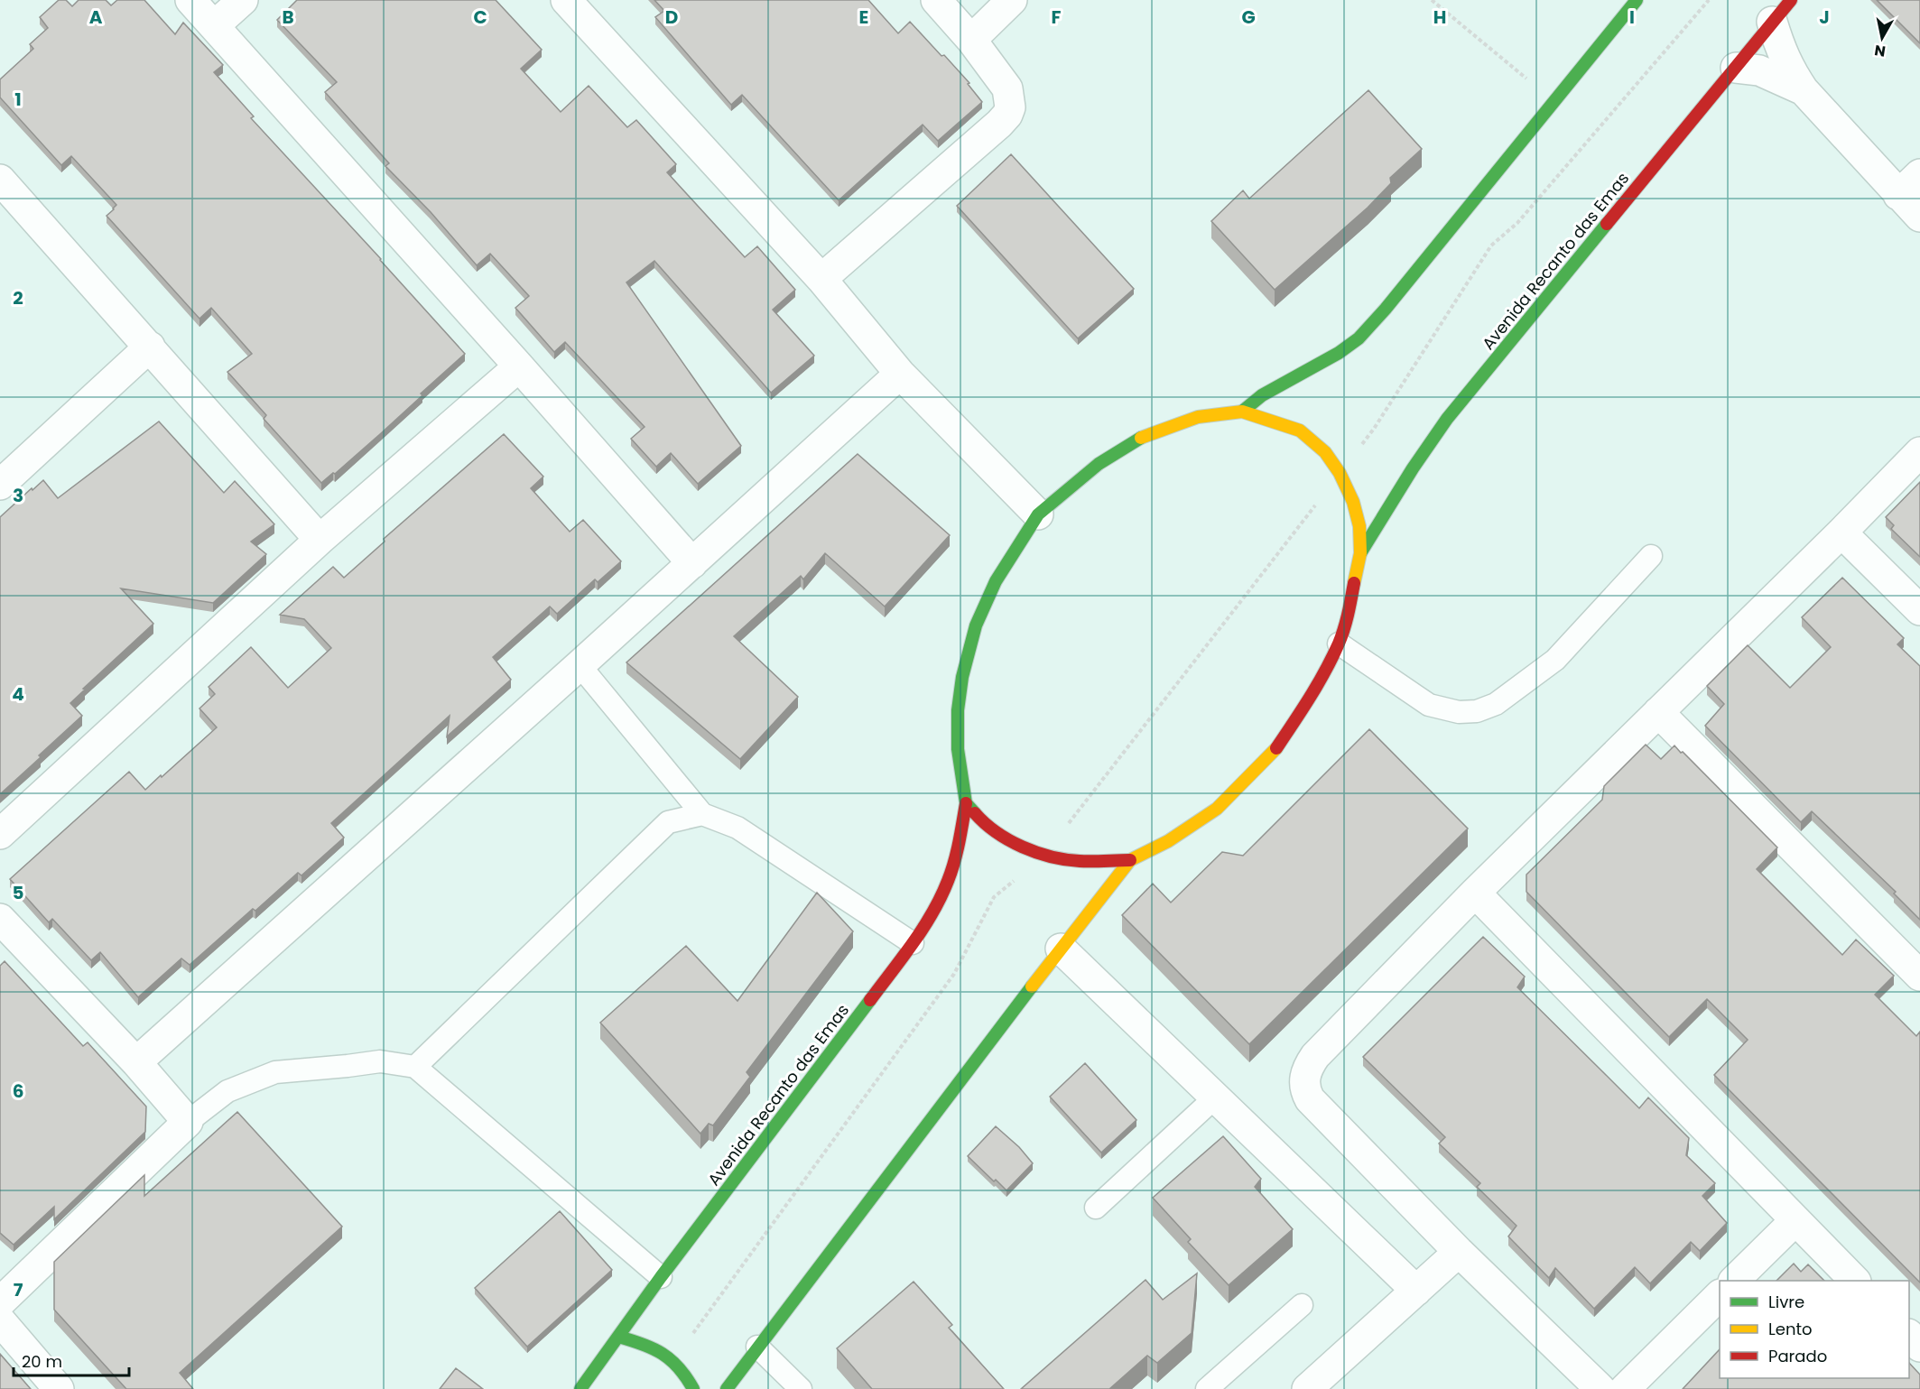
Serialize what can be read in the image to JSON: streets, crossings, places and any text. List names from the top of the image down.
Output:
{
  "streets": {
    "main road": ["Avenida Recanto das Emas"]
  },
  "legend": ["Livre", "Lento", "Parado"],
  "scale_bar": "20 m",
  "north": "bottom",
  "grid": {
    "columns": [
      "A",
      "B",
      "C",
      "D",
      "E",
      "F",
      "G",
      "H",
      "I",
      "J"
    ],
    "rows": [
      "1",
      "2",
      "3",
      "4",
      "5",
      "6",
      "7"
    ]
  }
}
